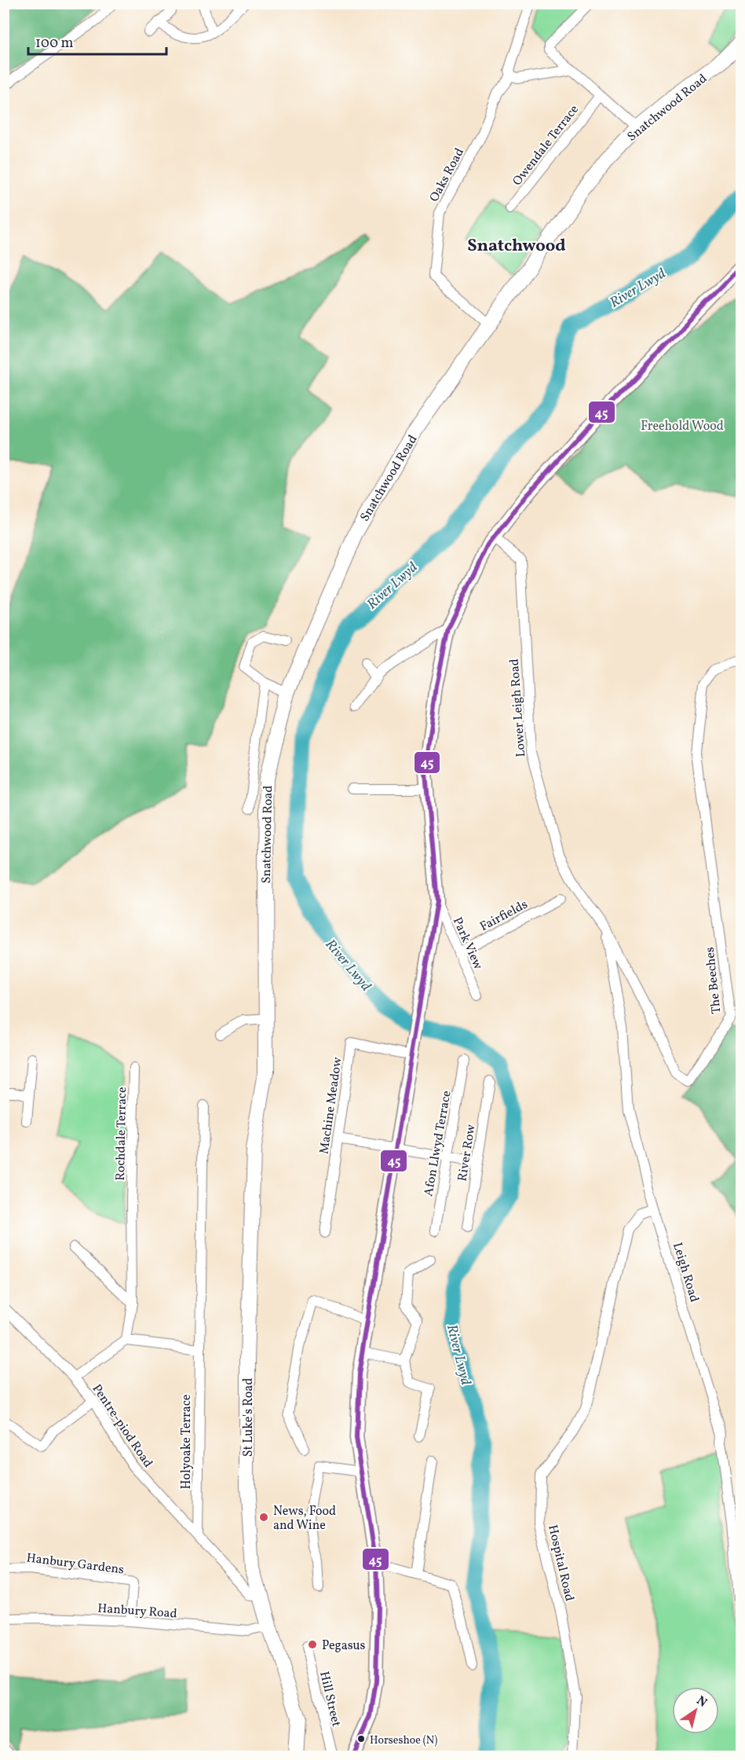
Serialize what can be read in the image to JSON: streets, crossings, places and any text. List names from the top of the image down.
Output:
{
  "streets": {
    "main road": ["Snatchwood Road", "St Luke's Road"],
    "street": [
      "Owendale Terrace",
      "Oaks Road",
      "Lower Leigh Road",
      "Fairfields",
      "Park View",
      "The Beeches",
      "Machine Meadow",
      "Rochdale Terrace",
      "Afon Llwyd Terrace",
      "River Row",
      "Leigh Road",
      "Pentre-piod Road",
      "Holyoake Terrace",
      "Hanbury Gardens",
      "Hospital Road",
      "Hanbury Road",
      "Hill Street"
    ]
  },
  "crossings": [
    ["Snatchwood Road", "Oaks Road"],
    ["Snatchwood Road", "St Luke's Road"],
    ["Lower Leigh Road", "The Beeches"],
    ["Lower Leigh Road", "Leigh Road"],
    ["Fairfields", "Park View"],
    ["The Beeches", "Leigh Road"],
    ["Leigh Road", "Hospital Road"],
    ["St Luke's Road", "Pentre-piod Road"],
    ["St Luke's Road", "Hanbury Road"],
    ["Pentre-piod Road", "Holyoake Terrace"],
    ["Hanbury Gardens", "Hanbury Road"]
  ],
  "districts": ["Snatchwood"],
  "water": ["River Lwyd"],
  "parks": ["Freehold Wood"],
  "places": ["News, Food and Wine", "Pegasus", "Horseshoe (N)"],
  "lines": ["transit line 45"],
  "scale_bar": "100 m",
  "north": "top right"
}
